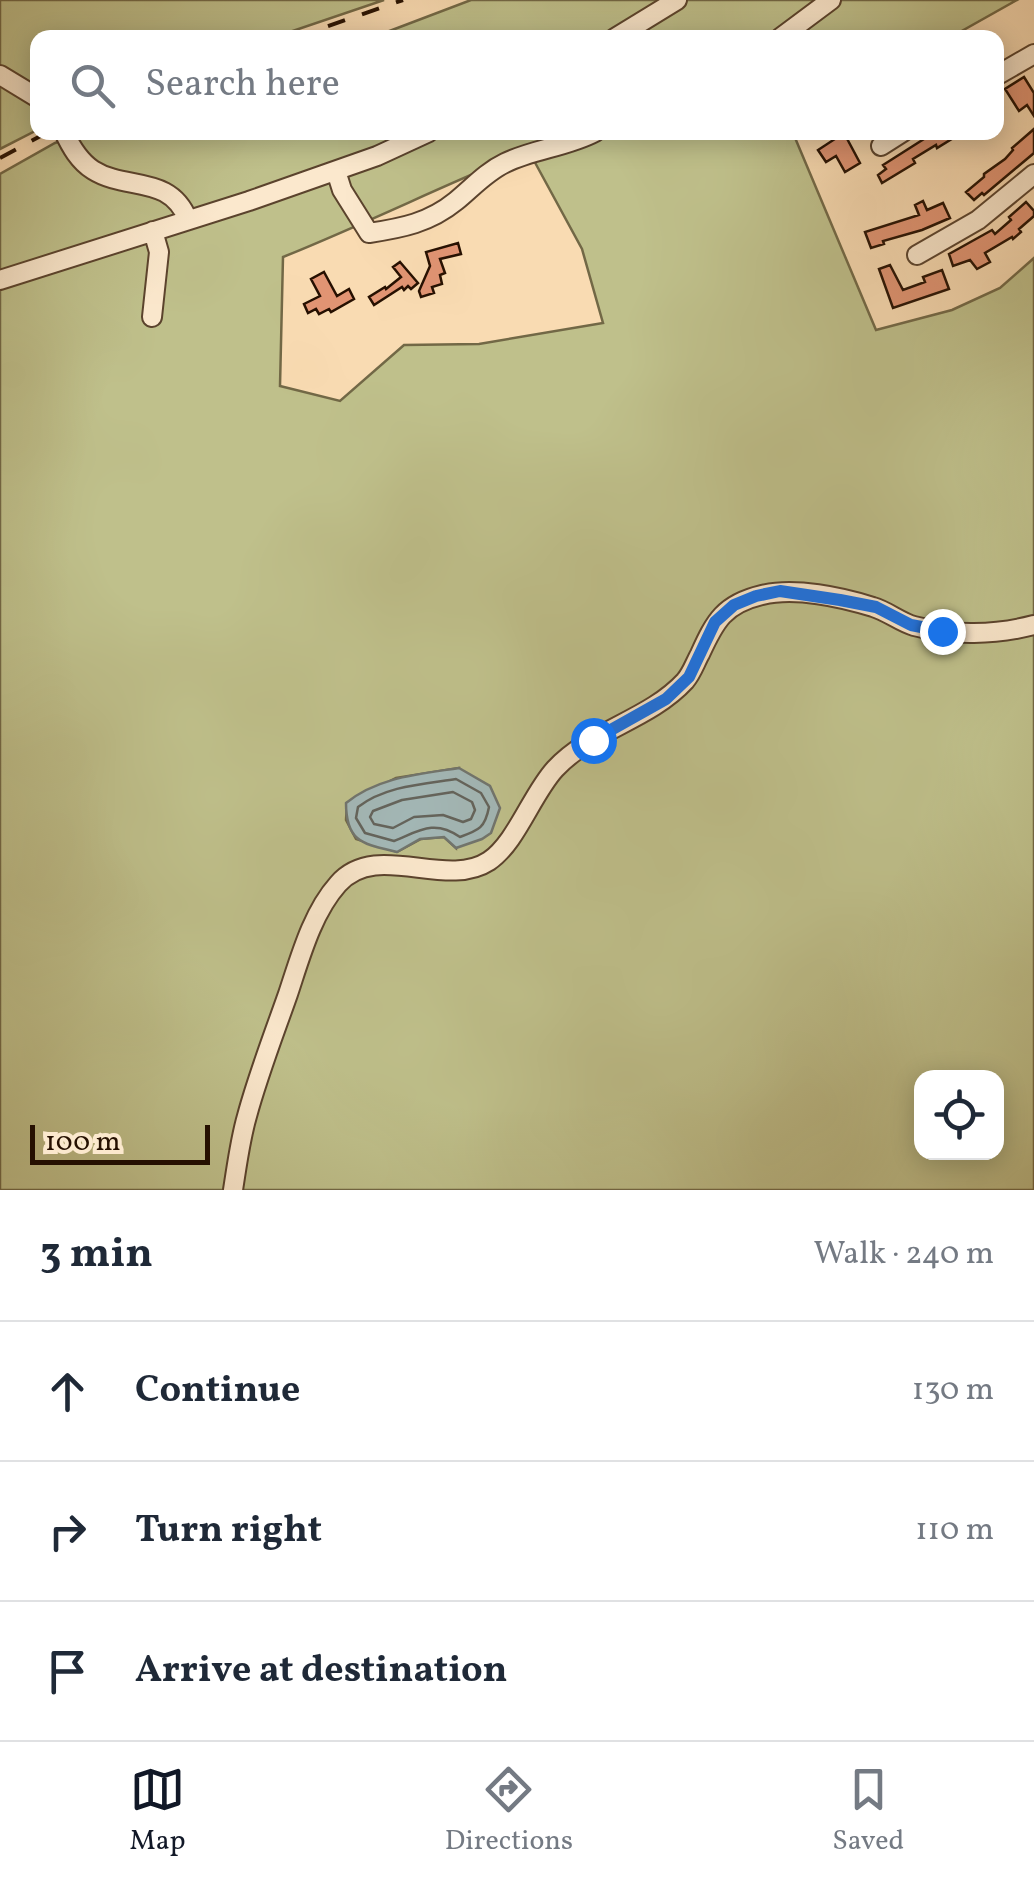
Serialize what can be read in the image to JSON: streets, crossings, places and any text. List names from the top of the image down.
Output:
{
  "scale_bar": "100 m",
  "page": {
    "search": "Search here",
    "scale": "100 m",
    "heading": ["3 min", "Walk · 240 m"],
    "list": [
      ["Continue", "130 m"],
      ["Turn right", "110 m"],
      "Arrive at destination"
    ],
    "nav": ["Map", "Directions", "Saved"]
  }
}
